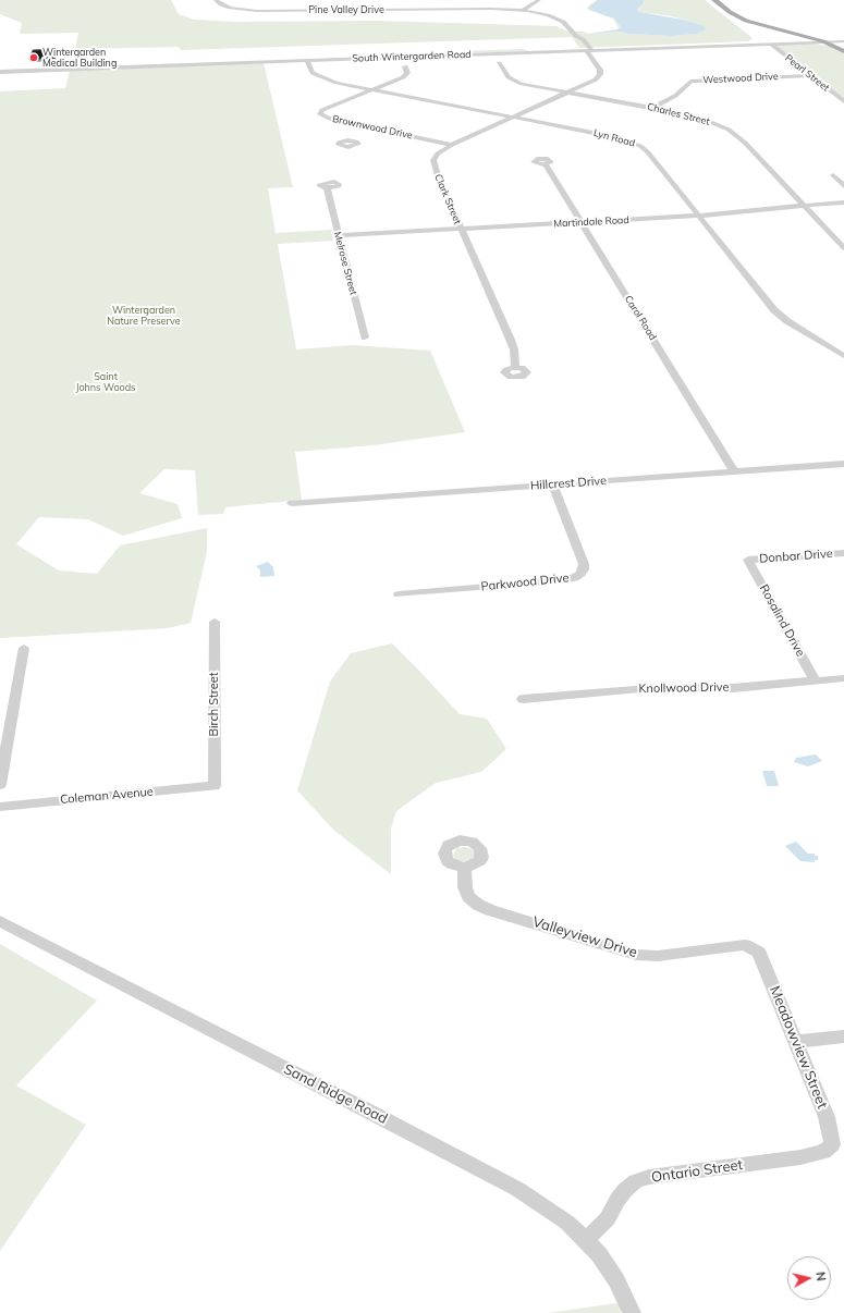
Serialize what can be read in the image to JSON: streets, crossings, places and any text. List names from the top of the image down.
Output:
{
  "streets": {
    "street": [
      "Pine Valley Drive",
      "South Wintergarden Road",
      "Pearl Street",
      "Westwood Drive",
      "Charles Street",
      "Brownwood Drive",
      "Lyn Road",
      "Clark Street",
      "Martindale Road",
      "Melrose Street",
      "Carol Road",
      "Hillcrest Drive",
      "Donbar Drive",
      "Parkwood Drive",
      "Rosalind Drive",
      "Knollwood Drive",
      "Birch Street",
      "Coleman Avenue",
      "Valleyview Drive",
      "Meadowview Street",
      "Sand Ridge Road",
      "Ontario Street"
    ]
  },
  "crossings": [
    ["Pine Valley Drive", "South Wintergarden Road"],
    ["Pine Valley Drive", "Clark Street"],
    ["South Wintergarden Road", "Pearl Street"],
    ["South Wintergarden Road", "Lyn Road"],
    ["South Wintergarden Road", "Clark Street"],
    ["Pearl Street", "Westwood Drive"],
    ["Westwood Drive", "Charles Street"],
    ["Charles Street", "Clark Street"],
    ["Charles Street", "Martindale Road"],
    ["Brownwood Drive", "Lyn Road"],
    ["Brownwood Drive", "Clark Street"],
    ["Lyn Road", "Clark Street"],
    ["Lyn Road", "Martindale Road"],
    ["Clark Street", "Martindale Road"],
    ["Martindale Road", "Melrose Street"],
    ["Martindale Road", "Carol Road"],
    ["Carol Road", "Hillcrest Drive"],
    ["Hillcrest Drive", "Parkwood Drive"],
    ["Donbar Drive", "Rosalind Drive"],
    ["Rosalind Drive", "Knollwood Drive"],
    ["Birch Street", "Coleman Avenue"],
    ["Valleyview Drive", "Meadowview Street"],
    ["Meadowview Street", "Ontario Street"],
    ["Sand Ridge Road", "Ontario Street"]
  ],
  "parks": ["Wintergarden Nature Preserve", "Saint Johns Woods"],
  "places": ["Wintergarden Medical Building"],
  "north": "right"
}
